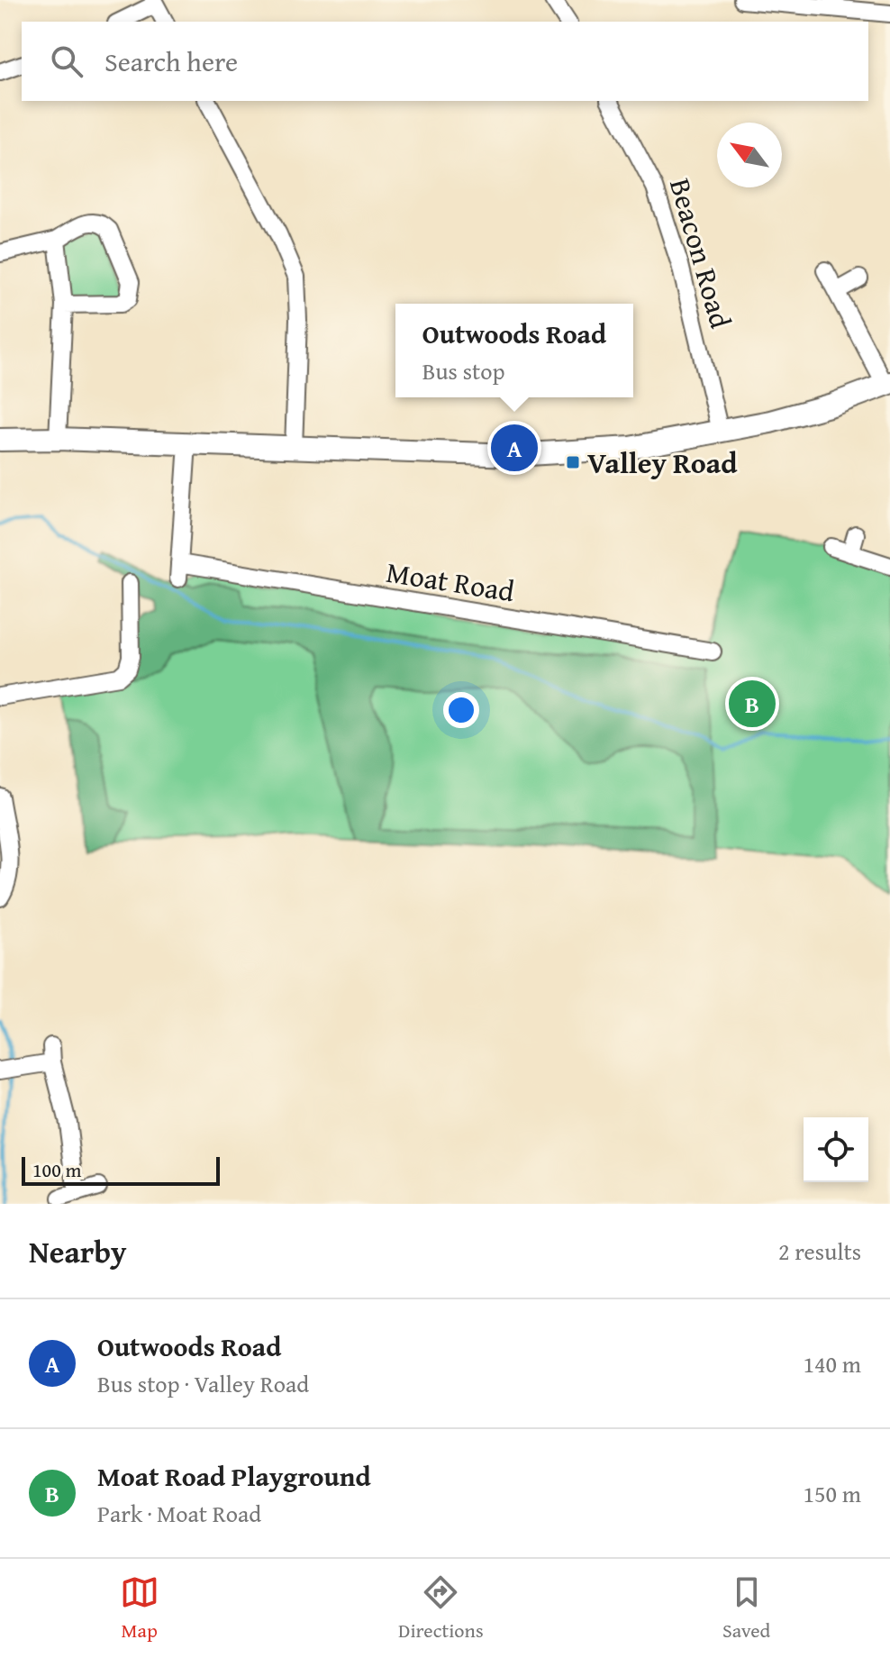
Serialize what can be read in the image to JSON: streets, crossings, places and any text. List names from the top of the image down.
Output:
{
  "streets": {
    "street": ["Beacon Road", "Moat Road"]
  },
  "places": {
    "transit": ["Valley Road"]
  },
  "scale_bar": "100 m",
  "north": "top left",
  "page": {
    "search": "Search here",
    "popup": ["Outwoods Road", "Bus stop"],
    "pins": ["A", "B"],
    "scale": "100 m",
    "heading": ["Nearby", "2 results"],
    "list": [
      {
        "mark": "A",
        "name": "Outwoods Road",
        "note": "Bus stop · Valley Road",
        "value": "140 m"
      },
      {
        "mark": "B",
        "name": "Moat Road Playground",
        "note": "Park · Moat Road",
        "value": "150 m"
      }
    ],
    "nav": ["Map", "Directions", "Saved"]
  }
}
